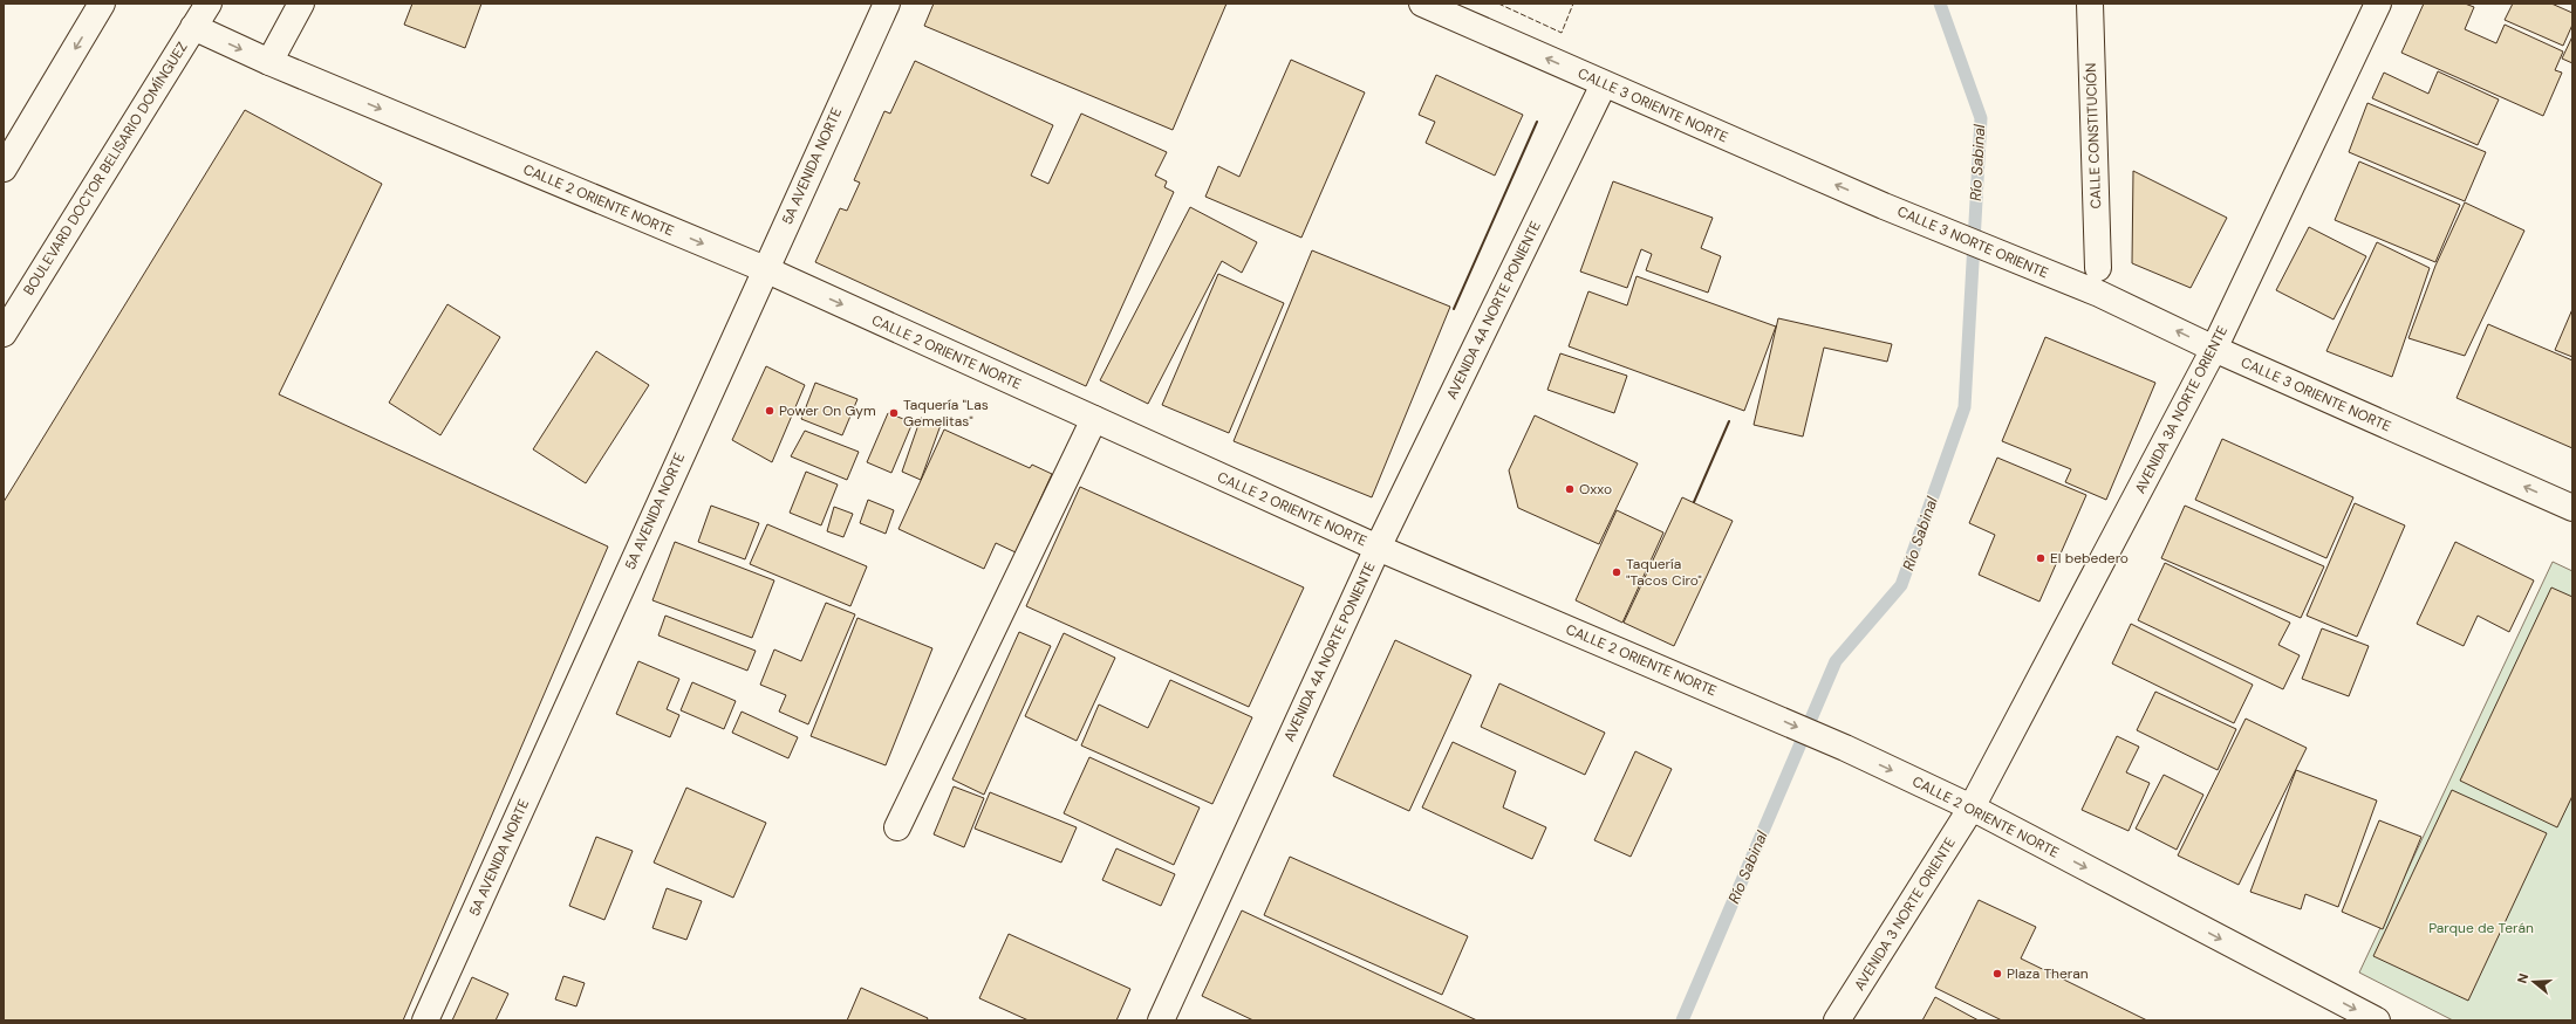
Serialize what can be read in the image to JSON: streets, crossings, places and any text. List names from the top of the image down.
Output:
{
  "streets": {
    "main road": [
      "CALLE 3 ORIENTE NORTE",
      "CALLE CONSTITUCIÓN",
      "5A AVENIDA NORTE",
      "BOULEVARD DOCTOR BELISARIO DOMÍNGUEZ",
      "CALLE 2 ORIENTE NORTE",
      "CALLE 3 NORTE ORIENTE",
      "AVENIDA 4A NORTE PONIENTE",
      "AVENIDA 3A NORTE ORIENTE",
      "AVENIDA 3 NORTE ORIENTE"
    ]
  },
  "crossings": [
    ["CALLE 3 ORIENTE NORTE", "CALLE 3 NORTE ORIENTE"],
    ["CALLE 3 ORIENTE NORTE", "AVENIDA 4A NORTE PONIENTE"],
    ["CALLE 3 ORIENTE NORTE", "AVENIDA 3A NORTE ORIENTE"],
    ["5A AVENIDA NORTE", "CALLE 2 ORIENTE NORTE"],
    ["BOULEVARD DOCTOR BELISARIO DOMÍNGUEZ", "CALLE 2 ORIENTE NORTE"],
    ["CALLE 2 ORIENTE NORTE", "AVENIDA 4A NORTE PONIENTE"],
    ["CALLE 2 ORIENTE NORTE", "AVENIDA 3A NORTE ORIENTE"],
    ["CALLE 2 ORIENTE NORTE", "AVENIDA 3 NORTE ORIENTE"],
    ["AVENIDA 3A NORTE ORIENTE", "AVENIDA 3 NORTE ORIENTE"]
  ],
  "one_way": ["CALLE 3 ORIENTE NORTE", "CALLE 2 ORIENTE NORTE"],
  "water": ["Río Sabinal"],
  "parks": ["Parque de Terán"],
  "places": [
    "Power On Gym",
    "Taquería \"Las Gemelitas\"",
    "Oxxo",
    "El bebedero",
    "Taquería \"Tacos Ciro\"",
    "Plaza Theran"
  ],
  "north": "left"
}
